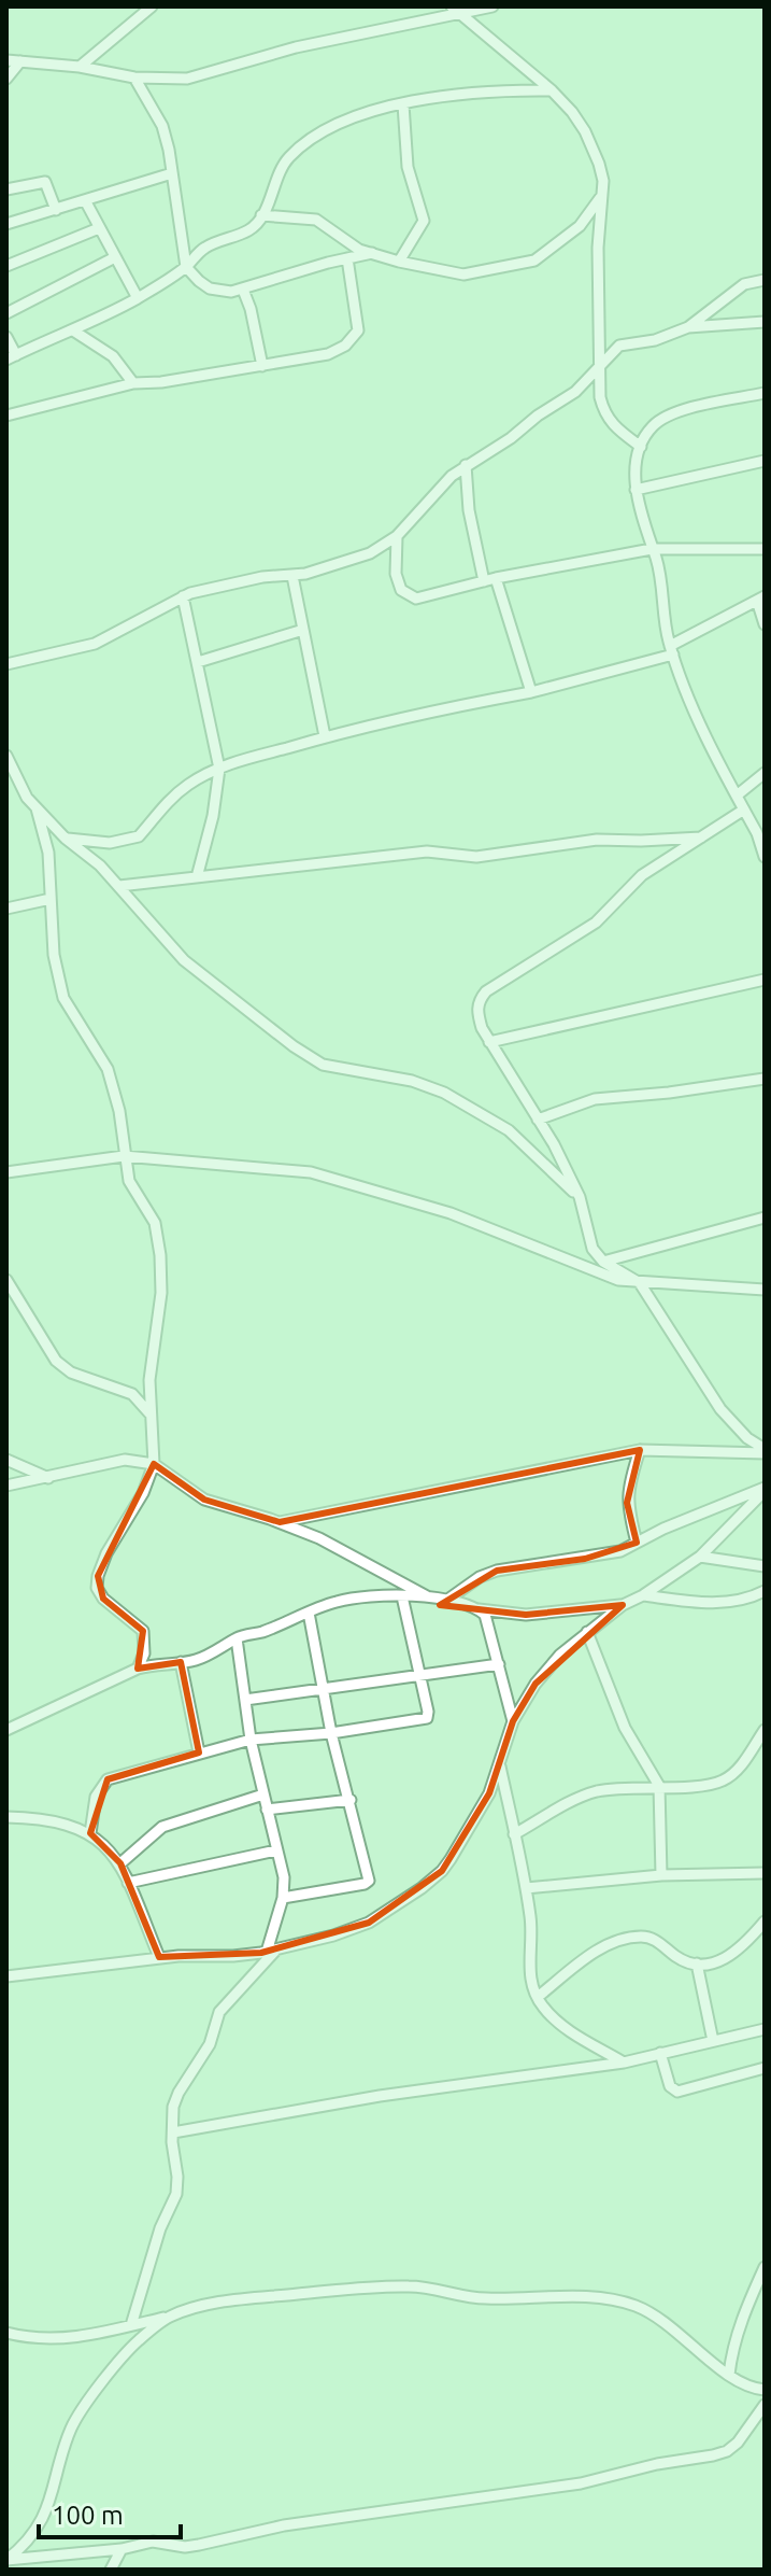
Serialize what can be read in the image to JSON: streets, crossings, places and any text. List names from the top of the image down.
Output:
{
  "scale_bar": "100 m"
}
